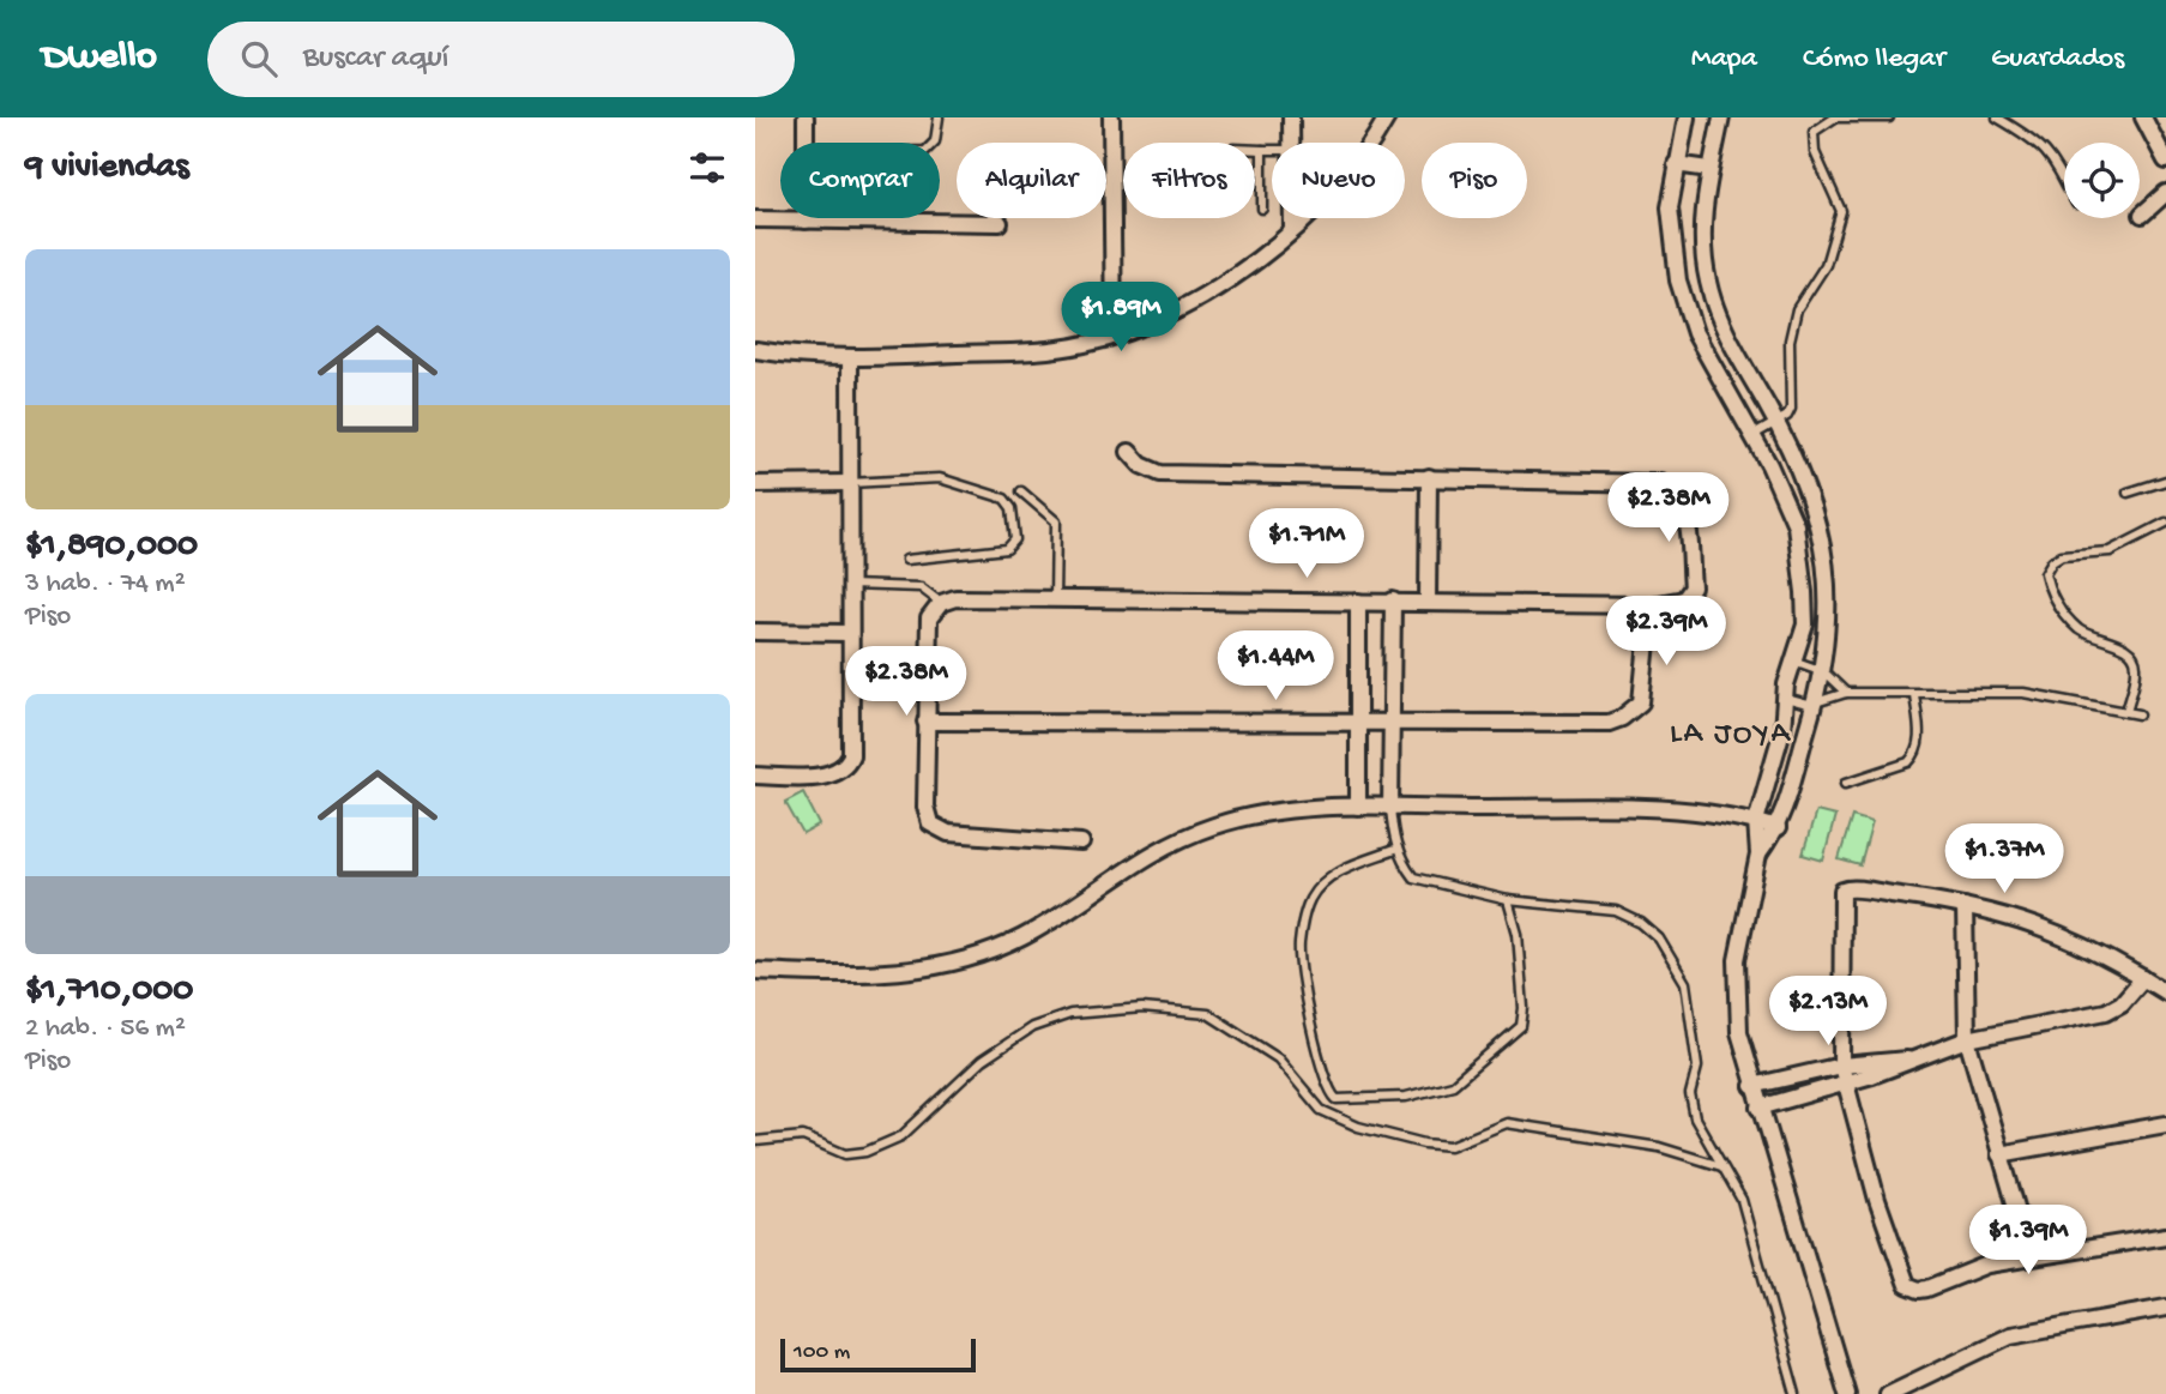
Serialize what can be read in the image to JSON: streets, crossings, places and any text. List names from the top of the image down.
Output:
{
  "districts": ["LA JOYA"],
  "scale_bar": "100 m",
  "page": {
    "header": "Dwello",
    "search": "Buscar aquí",
    "nav": ["Mapa", "Cómo llegar", "Guardados"],
    "heading": "9 viviendas",
    "chip": [
      "Comprar",
      "Alquilar",
      "Filtros",
      "Nuevo",
      "Piso"
    ],
    "list": [
      {
        "name": "$1,890,000",
        "note": "3 hab. · 74 m² · Piso"
      },
      {
        "name": "$1,710,000",
        "note": "2 hab. · 56 m² · Piso"
      }
    ],
    "price": [
      "$1.89M",
      "$2.38M",
      "$1.71M",
      "$2.39M",
      "$1.44M",
      "$2.38M",
      "$1.37M",
      "$2.13M",
      "$1.39M"
    ],
    "scale": "100 m"
  }
}
